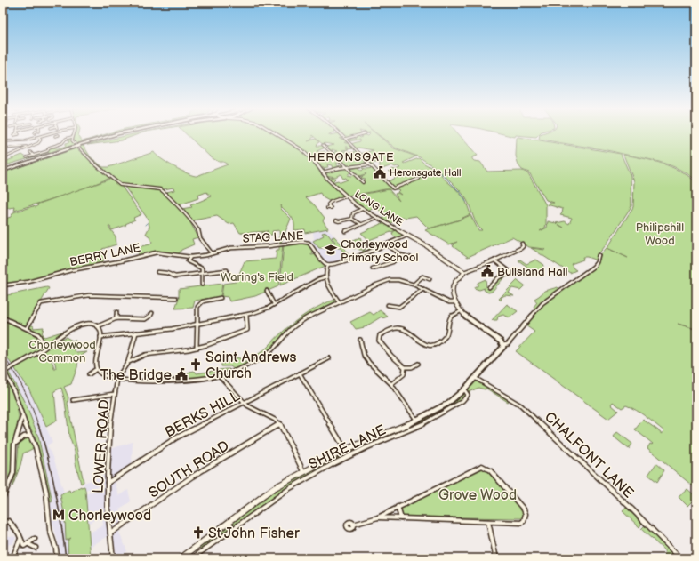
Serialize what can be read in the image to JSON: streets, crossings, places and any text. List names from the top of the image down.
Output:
{
  "streets": {
    "street": [
      "LONG LANE",
      "STAG LANE",
      "BERRY LANE",
      "BERKS HILL",
      "LOWER ROAD",
      "SHIRE LANE",
      "CHALFONT LANE",
      "SOUTH ROAD"
    ]
  },
  "crossings": [
    ["STAG LANE", "BERRY LANE"],
    ["BERKS HILL", "LOWER ROAD"],
    ["LOWER ROAD", "SOUTH ROAD"],
    ["SHIRE LANE", "CHALFONT LANE"]
  ],
  "districts": ["HERONSGATE"],
  "parks": [
    "Philipshill Wood",
    "Waring's Field",
    "Chorleywood Common",
    "Grove Wood"
  ],
  "places": {
    "public building": ["Heronsgate Hall", "Bullsland Hall", "The Bridge"],
    "school or university": ["Chorleywood Primary School"],
    "church": ["Saint Andrews Church", "St John Fisher"],
    "metro station": ["Chorleywood"]
  }
}
